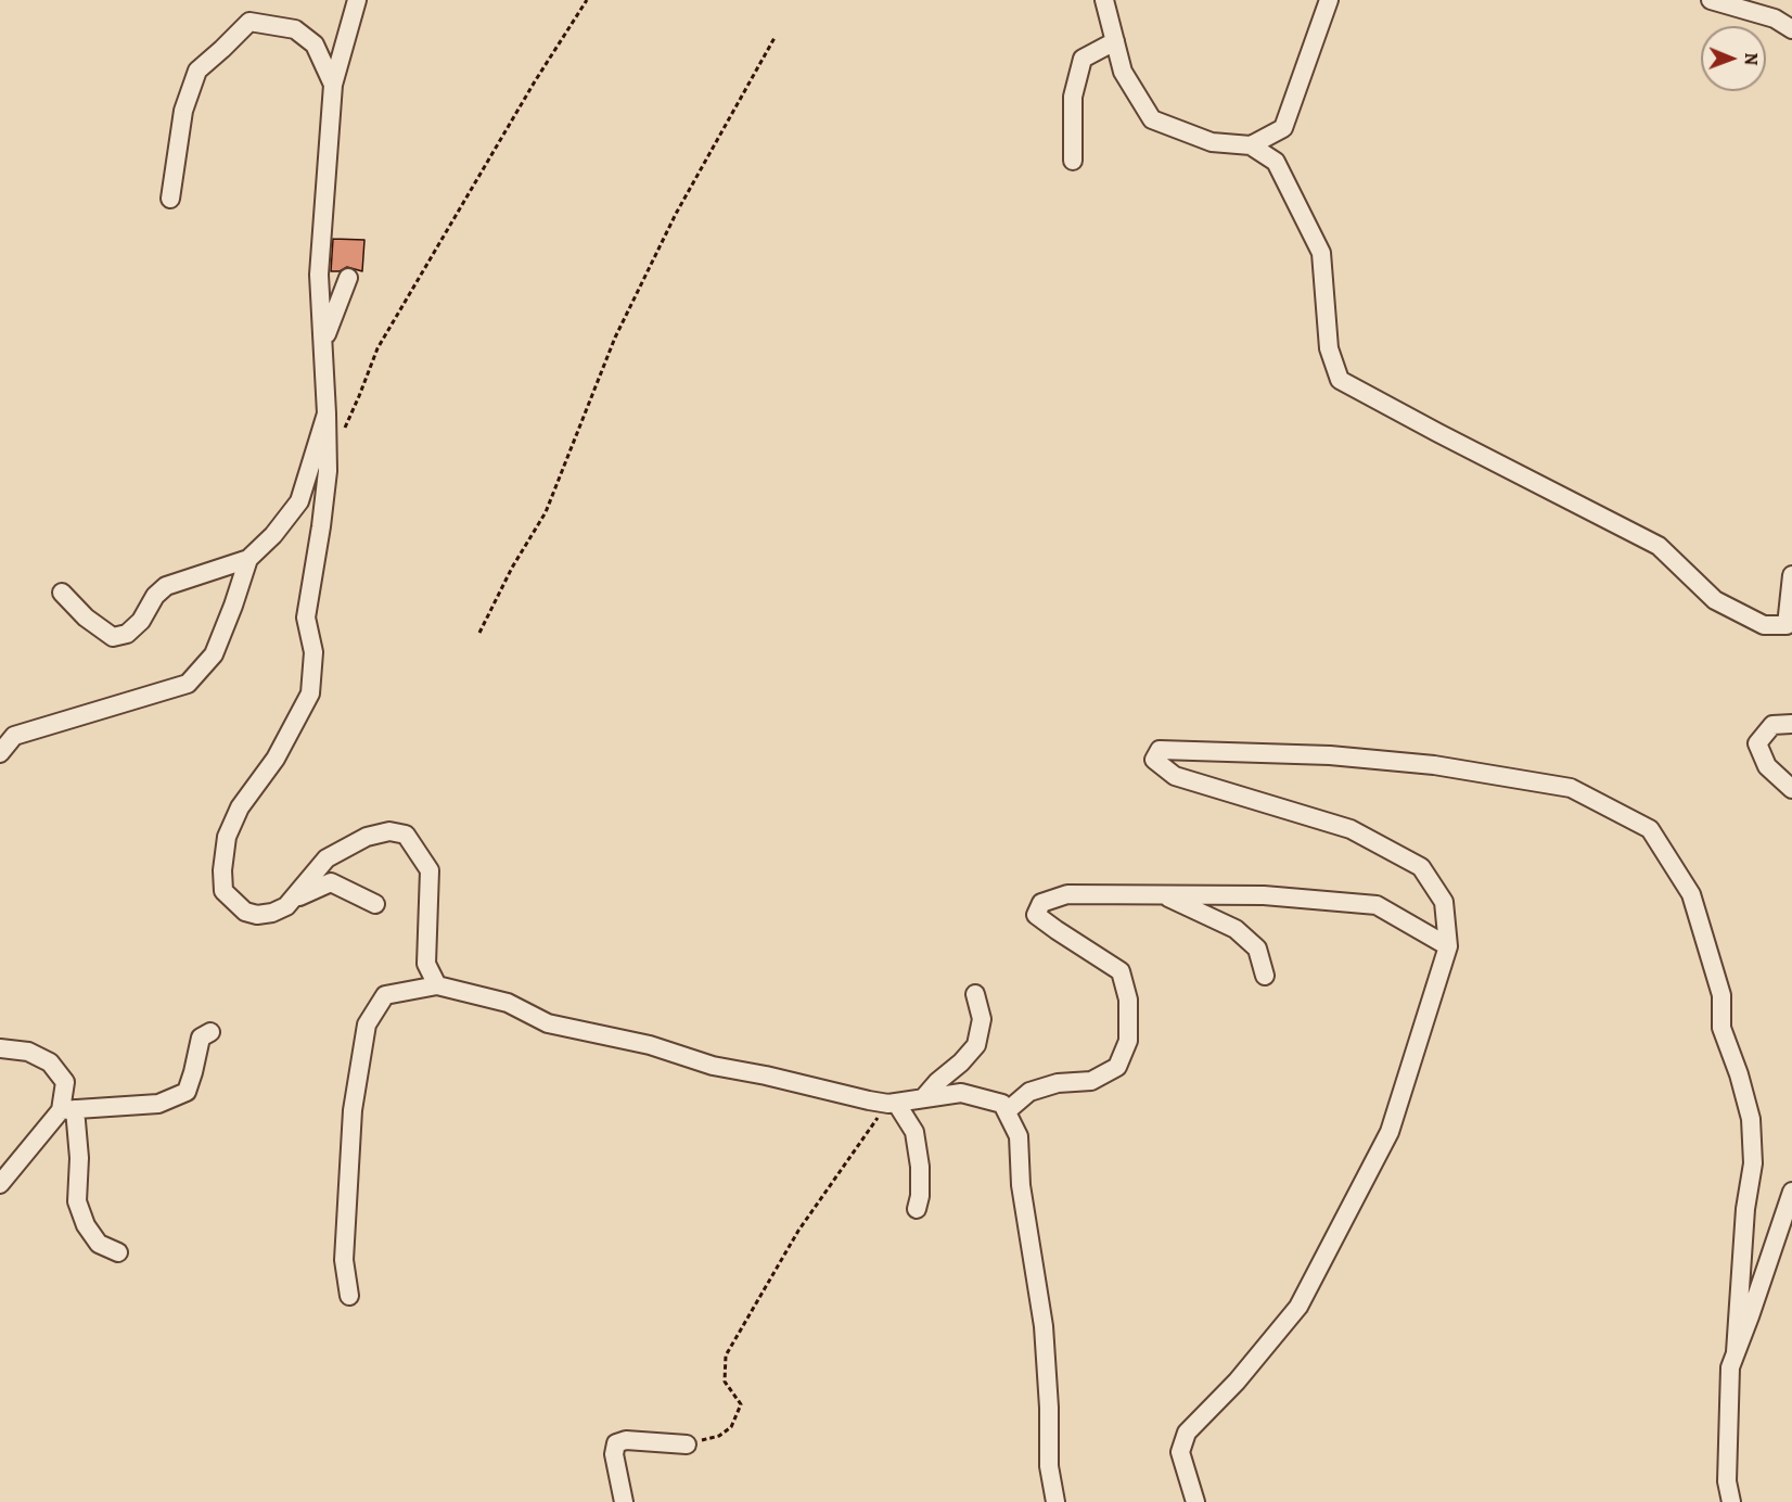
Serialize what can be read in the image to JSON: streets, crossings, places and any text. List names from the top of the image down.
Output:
{
  "north": "right"
}
